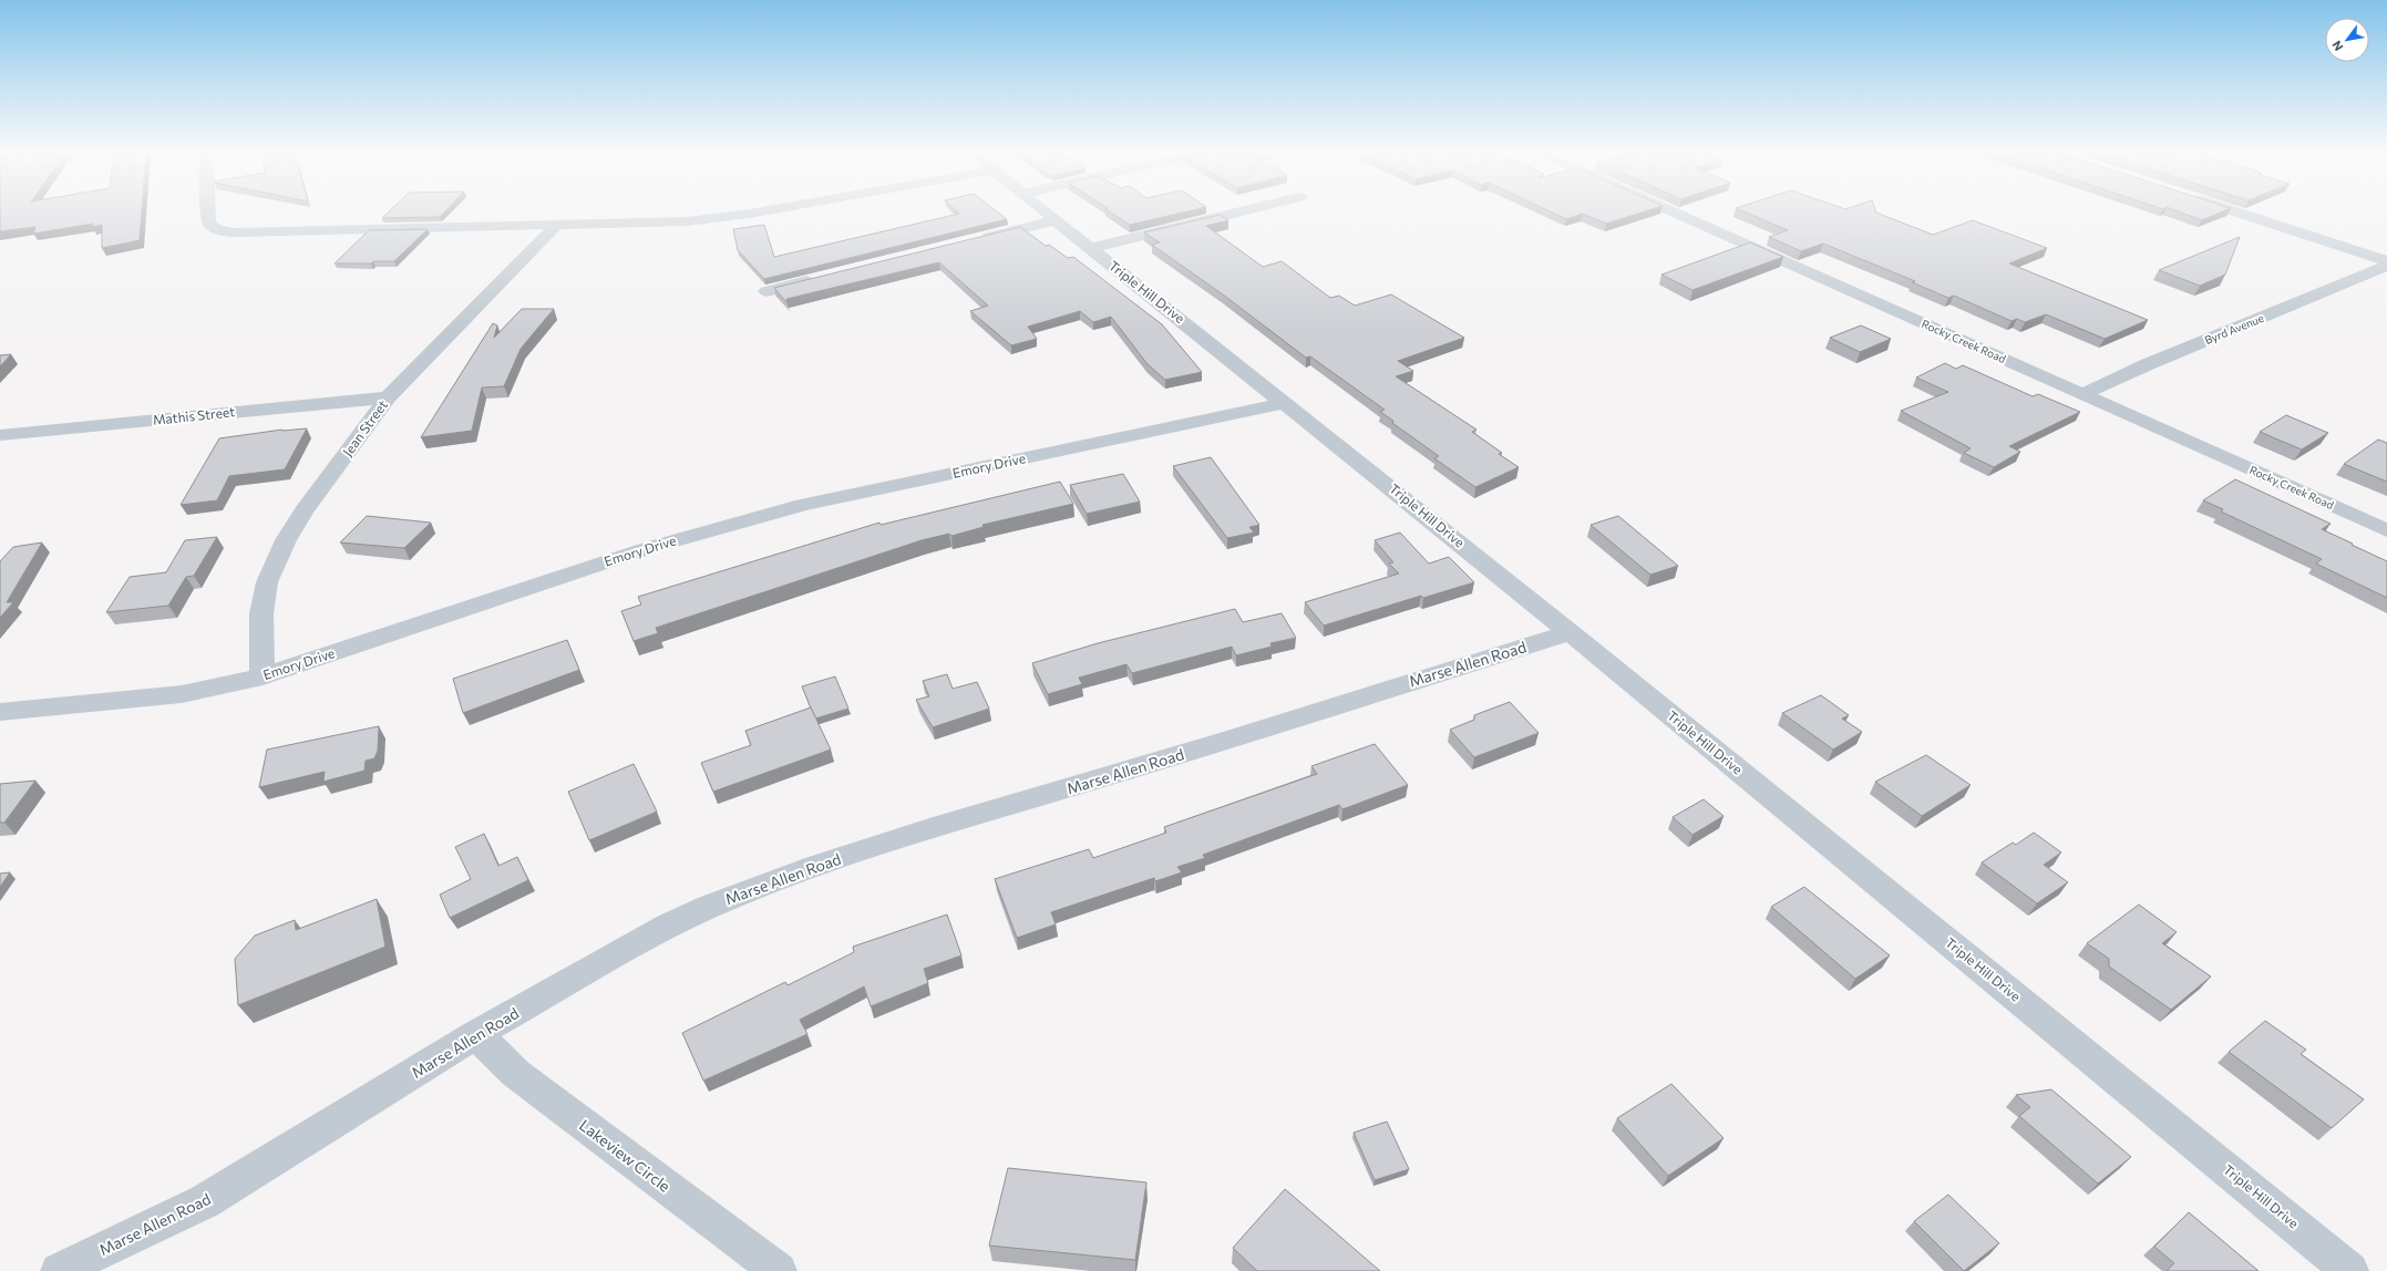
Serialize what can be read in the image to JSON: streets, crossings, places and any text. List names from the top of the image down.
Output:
{
  "streets": {
    "street": [
      "Triple Hill Drive",
      "Byrd Avenue",
      "Rocky Creek Road",
      "Mathis Street",
      "Jean Street",
      "Emory Drive",
      "Marse Allen Road",
      "Lakeview Circle"
    ]
  },
  "crossings": [
    ["Triple Hill Drive", "Emory Drive"],
    ["Triple Hill Drive", "Marse Allen Road"],
    ["Byrd Avenue", "Rocky Creek Road"],
    ["Mathis Street", "Jean Street"],
    ["Jean Street", "Emory Drive"],
    ["Marse Allen Road", "Lakeview Circle"]
  ],
  "north": "bottom left"
}
